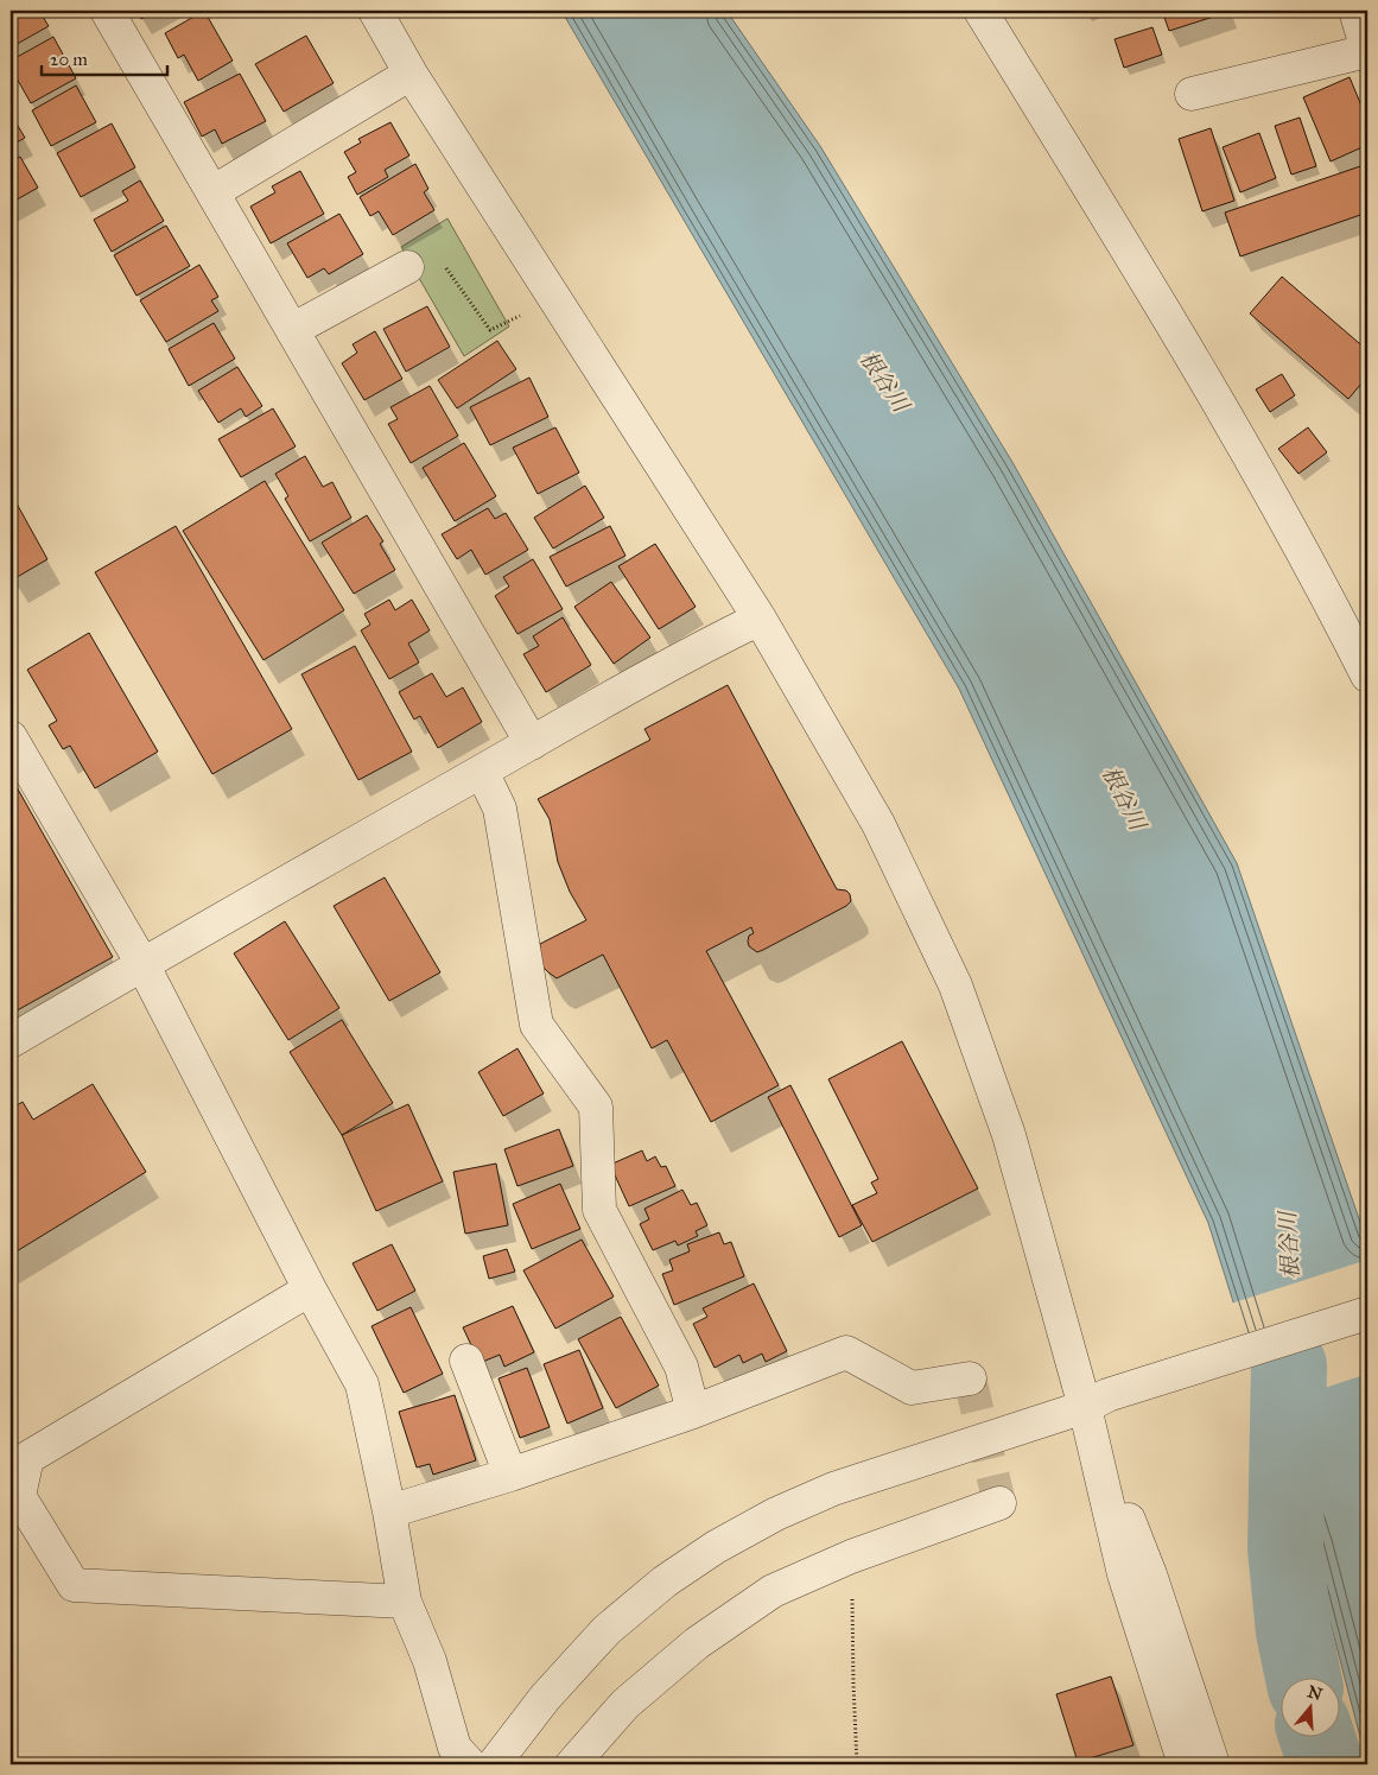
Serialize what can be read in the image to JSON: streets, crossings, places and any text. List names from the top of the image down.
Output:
{
  "water": ["根谷川"],
  "scale_bar": "20 m",
  "north": "top"
}
